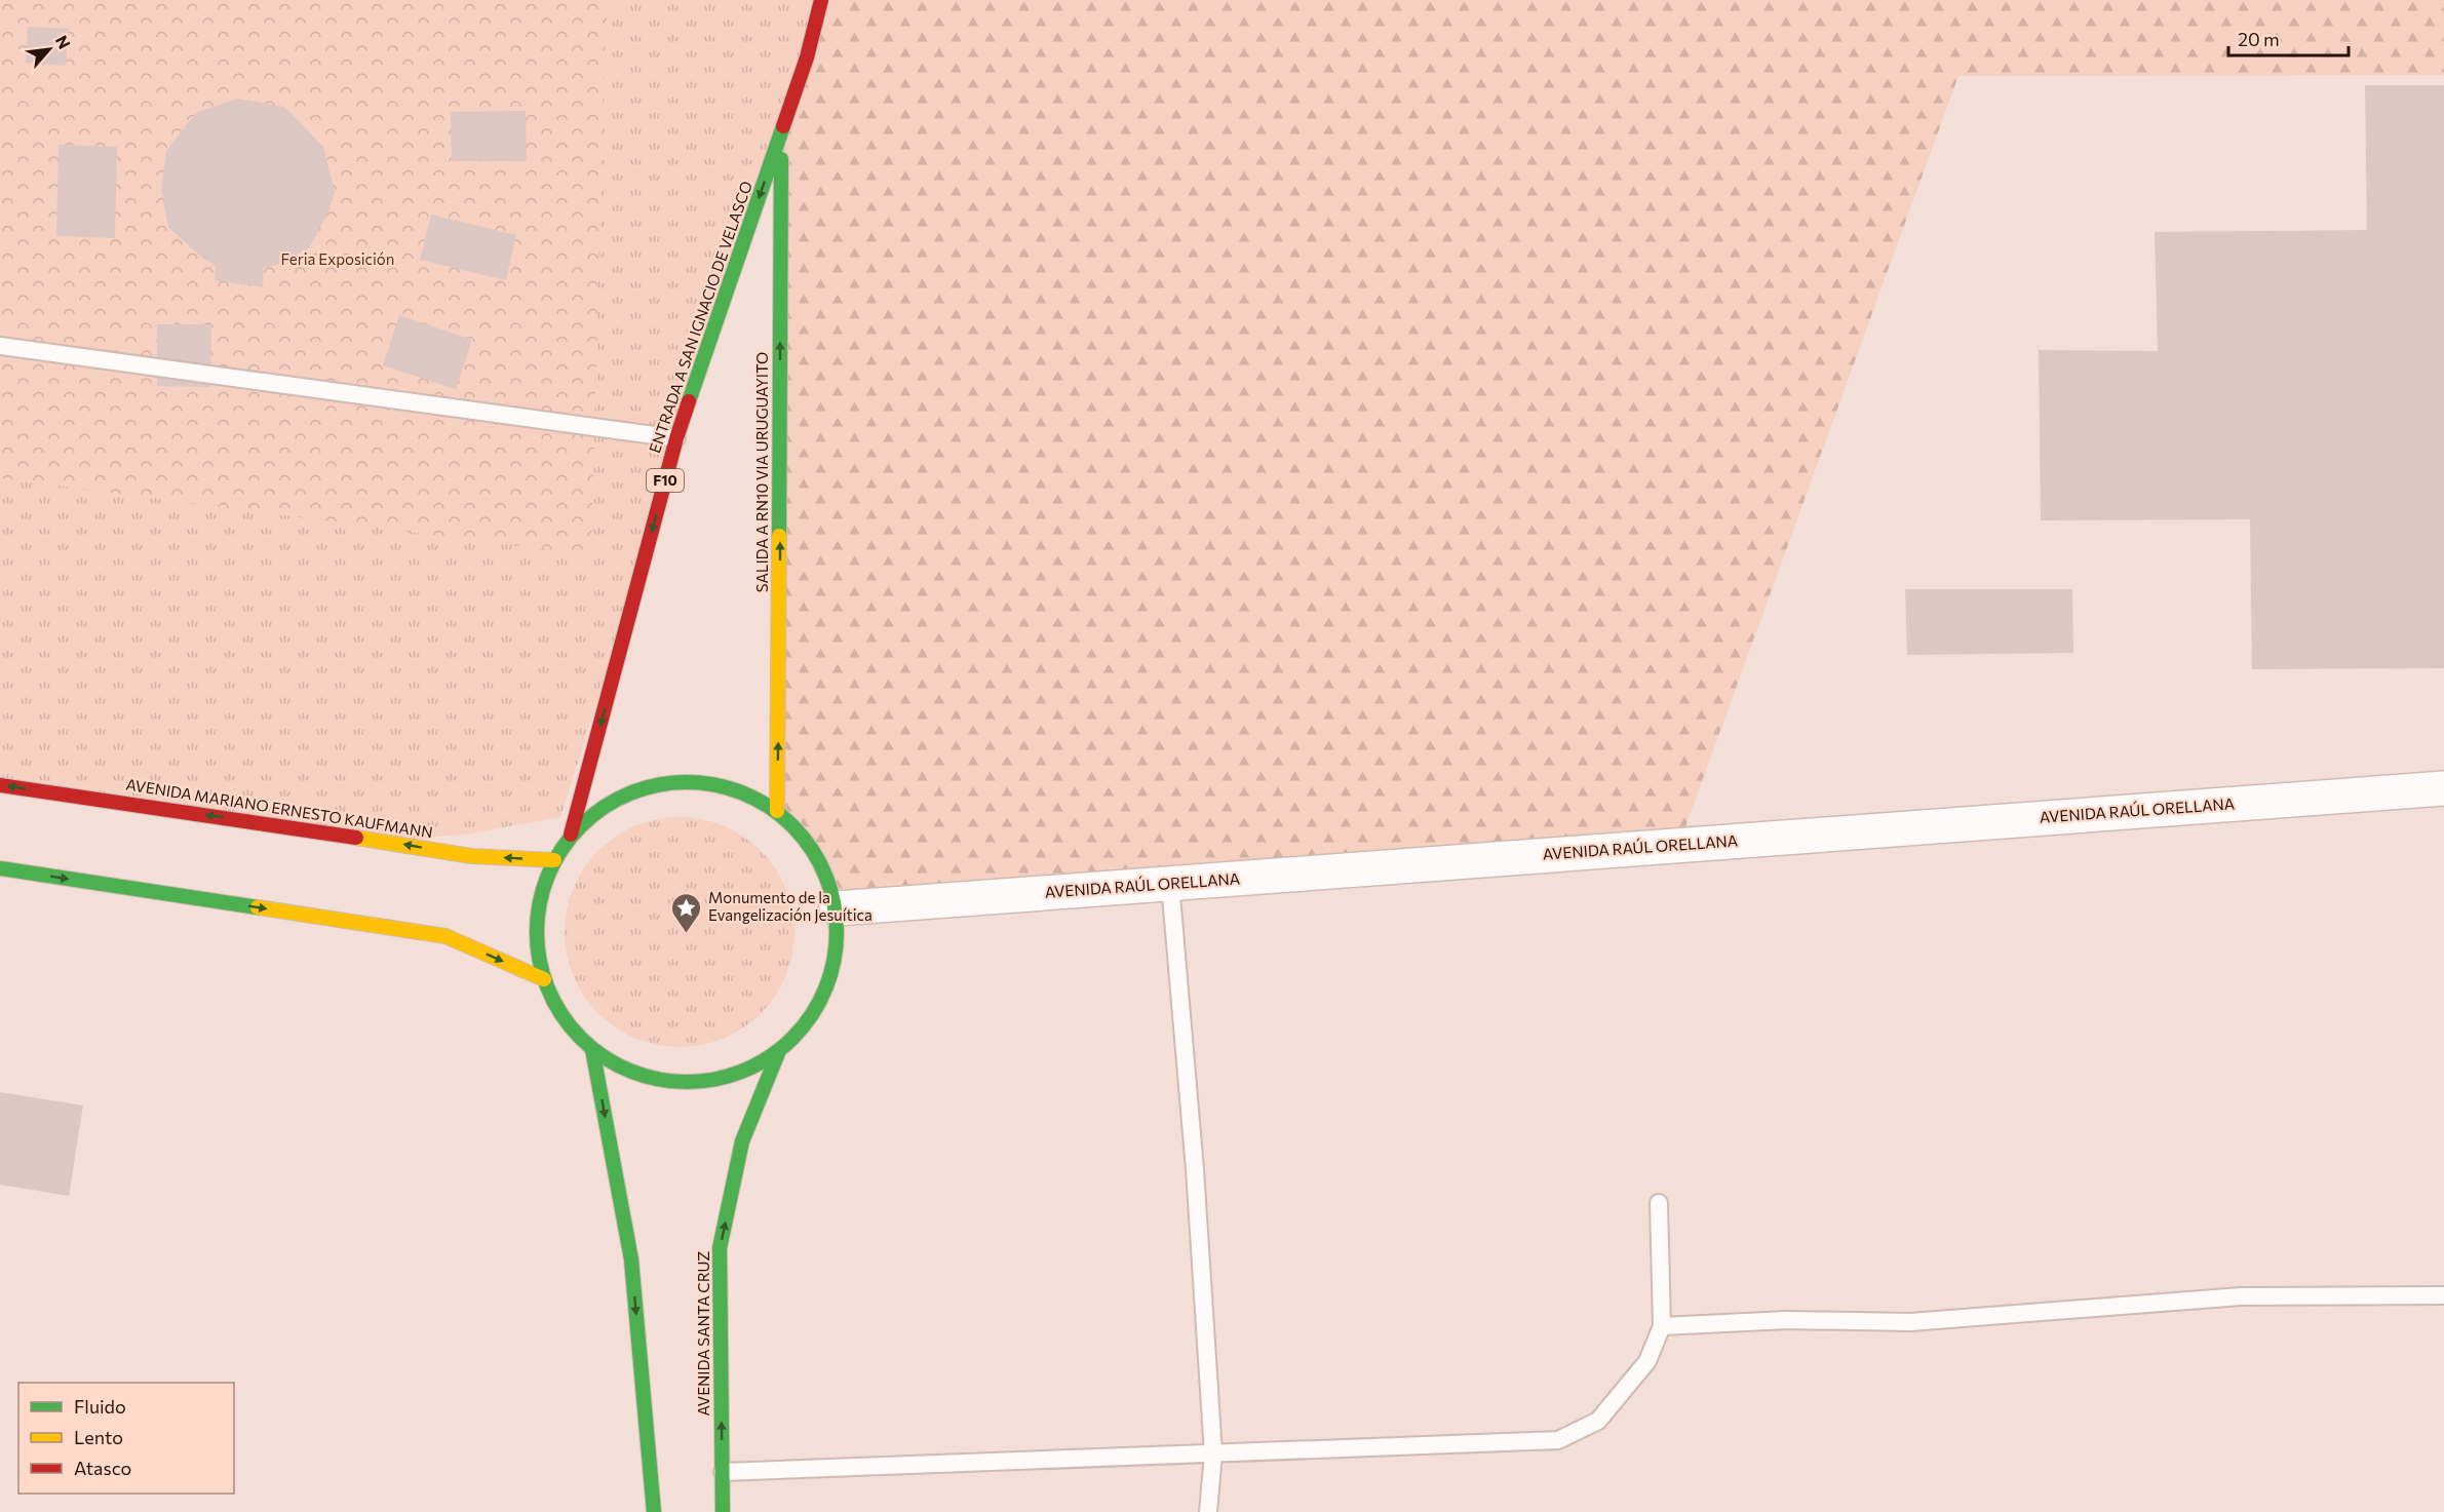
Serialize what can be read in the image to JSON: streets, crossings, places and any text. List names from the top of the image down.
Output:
{
  "streets": {
    "main road": [
      "ENTRADA A SAN IGNACIO DE VELASCO",
      "SALIDA A RN10 VIA URUGUAYITO",
      "F10",
      "AVENIDA MARIANO ERNESTO KAUFMANN",
      "AVENIDA SANTA CRUZ"
    ],
    "street": ["AVENIDA RAÚL ORELLANA"]
  },
  "crossings": [
    ["ENTRADA A SAN IGNACIO DE VELASCO", "SALIDA A RN10 VIA URUGUAYITO"],
    ["ENTRADA A SAN IGNACIO DE VELASCO", "F10"],
    ["SALIDA A RN10 VIA URUGUAYITO", "F10"]
  ],
  "one_way": ["ENTRADA A SAN IGNACIO DE VELASCO", "SALIDA A RN10 VIA URUGUAYITO"],
  "parks": ["Feria Exposición"],
  "places": {
    "place": ["Monumento de la Evangelización Jesuítica"]
  },
  "legend": ["Fluido", "Lento", "Atasco"],
  "scale_bar": "20 m",
  "north": "top right"
}
